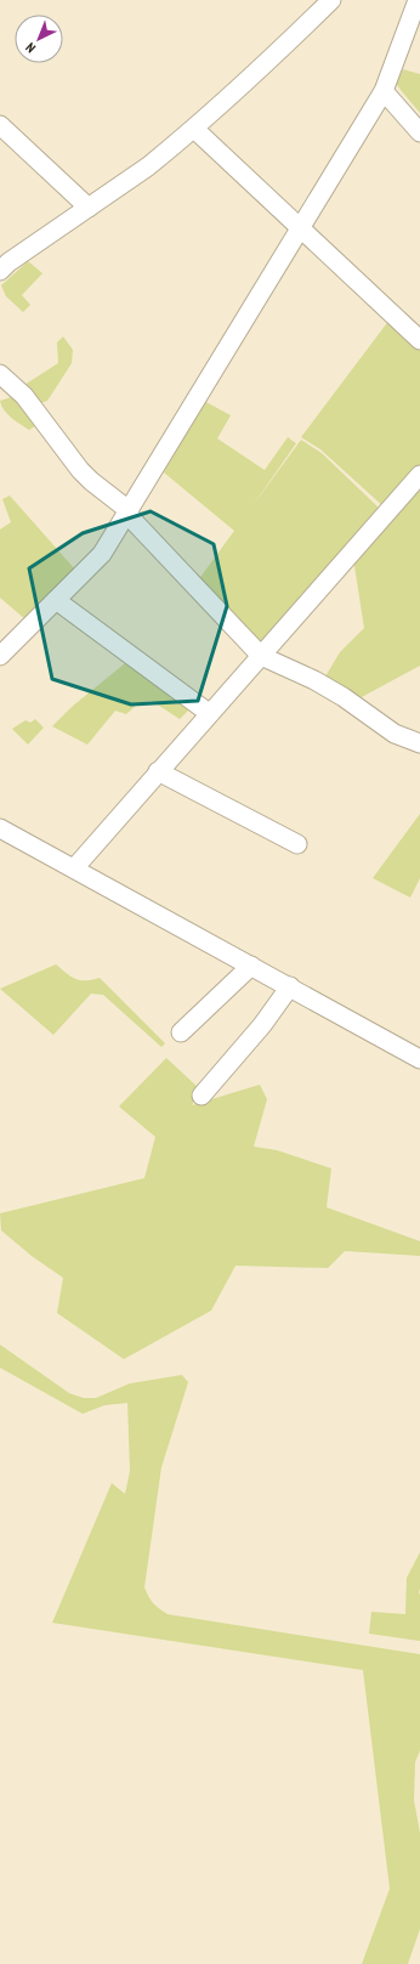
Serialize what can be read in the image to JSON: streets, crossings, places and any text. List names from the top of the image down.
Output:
{
  "north": "bottom left"
}
